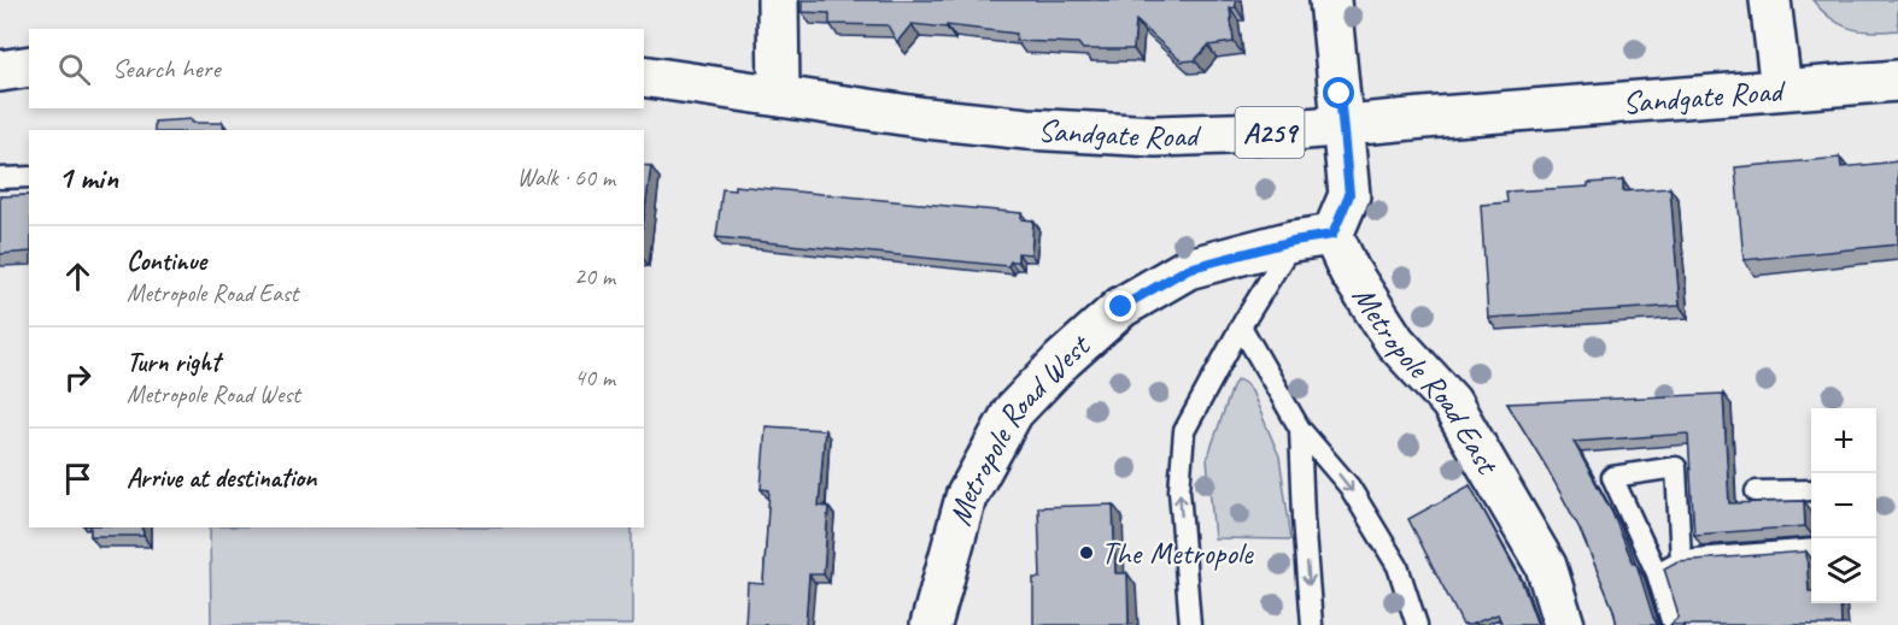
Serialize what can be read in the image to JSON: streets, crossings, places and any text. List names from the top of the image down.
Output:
{
  "streets": {
    "main road": [
      "Sandgate Road",
      "A259",
      "Metropole Road East",
      "Metropole Road West"
    ]
  },
  "crossings": [
    ["Metropole Road East", "Metropole Road West"]
  ],
  "places": ["The Metropole"],
  "page": {
    "search": "Search here",
    "heading": ["1 min", "Walk · 60 m"],
    "list": [
      ["Continue", "Metropole Road East", "20 m"],
      ["Turn right", "Metropole Road West", "40 m"],
      "Arrive at destination"
    ],
    "map_buttons": ["+", "−"]
  }
}
